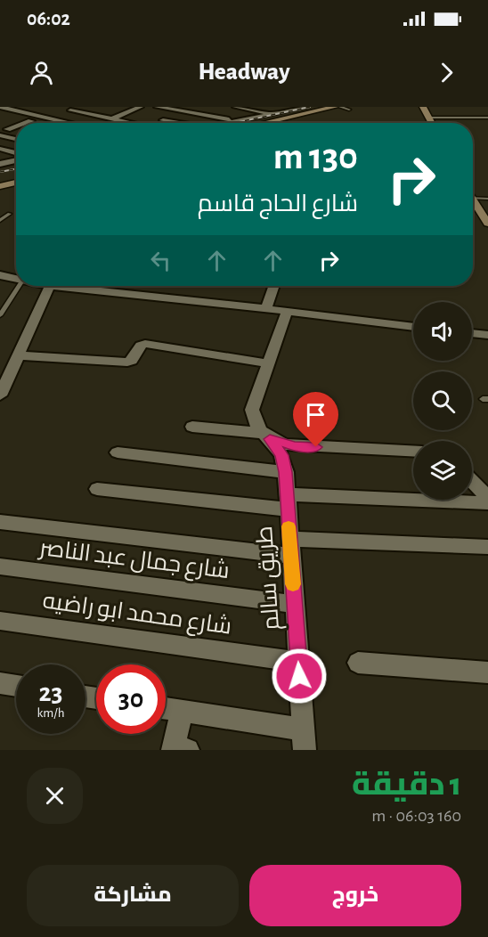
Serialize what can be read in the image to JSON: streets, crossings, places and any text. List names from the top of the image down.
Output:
{
  "streets": {
    "street": ["شارع جمال عبد الناصر", "طريق سالم", "شارع محمد ابو راضيه"]
  },
  "crossings": [
    ["شارع جمال عبد الناصر", "طريق سالم"],
    ["طريق سالم", "شارع محمد ابو راضيه"]
  ],
  "page": {
    "status": "06:02",
    "header": "Headway",
    "turn": ["130 m", "شارع الحاج قاسم"],
    "speed": "23 km/h",
    "limit": "30",
    "heading": ["1 دقيقة", "160 m · 06:03"],
    "buttons": ["خروج", "مشاركة"]
  }
}
